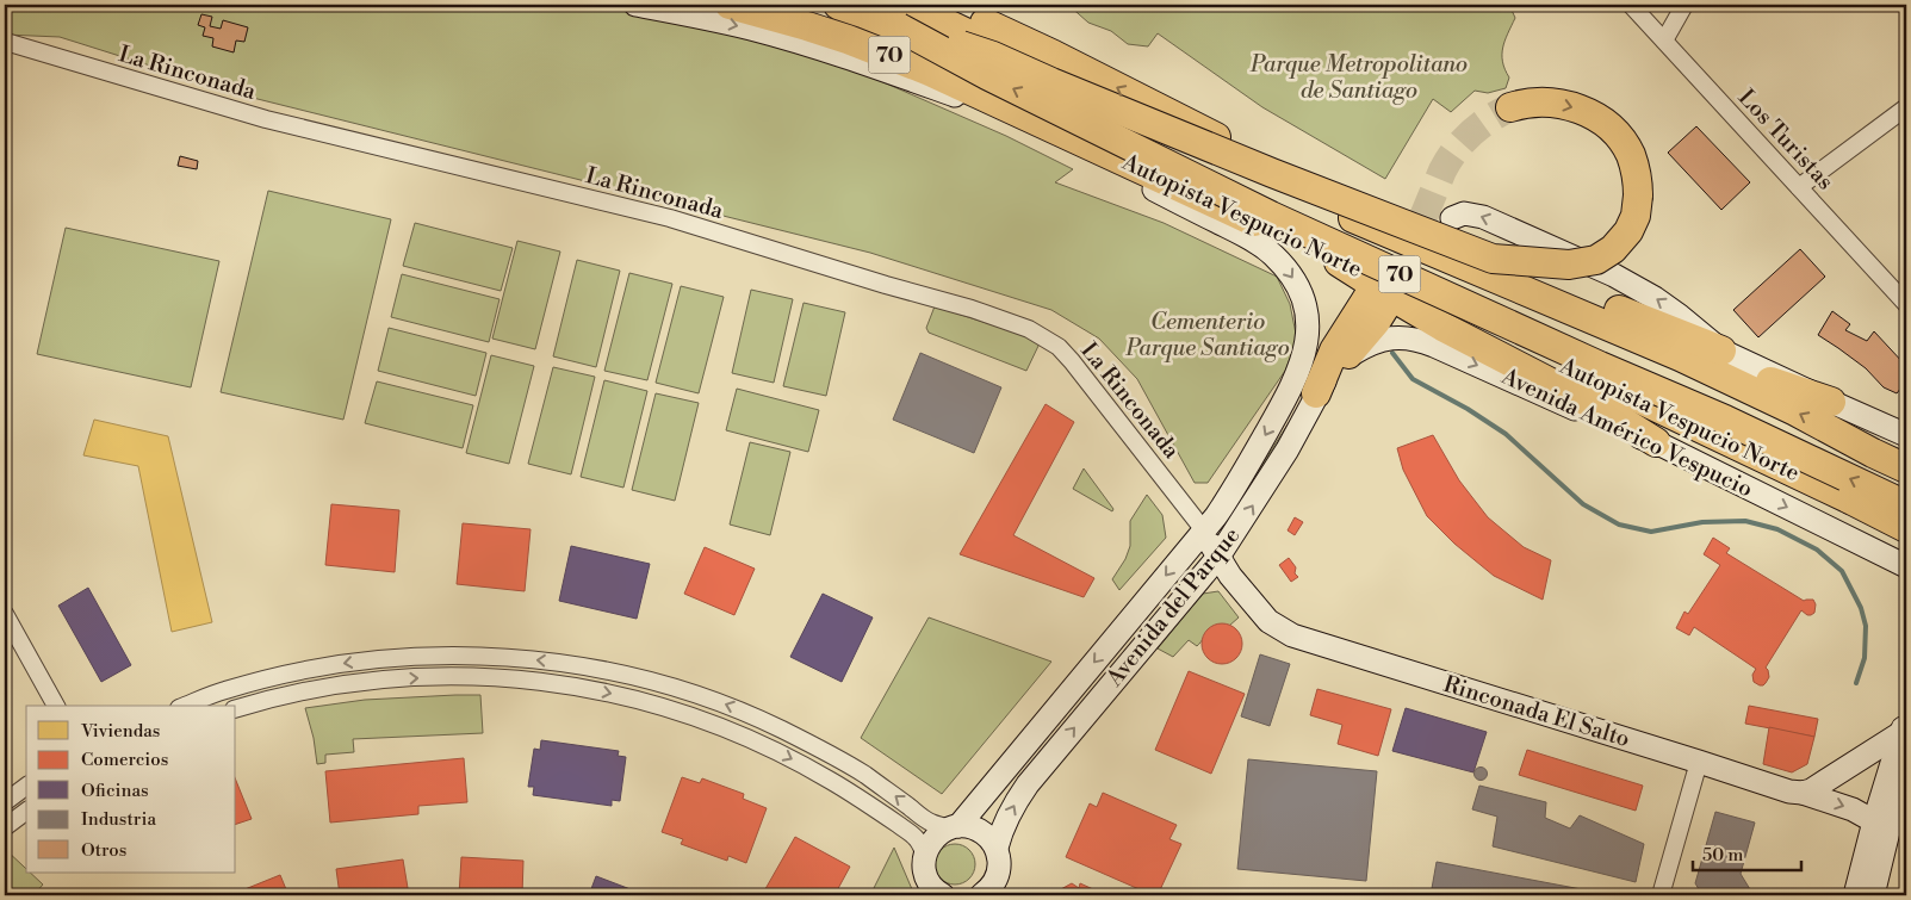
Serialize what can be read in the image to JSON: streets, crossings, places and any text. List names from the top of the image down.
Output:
{
  "streets": {
    "highway": ["70", "Autopista Vespucio Norte"],
    "street": [
      "La Rinconada",
      "Los Turistas",
      "Avenida Américo Vespucio",
      "Avenida del Parque",
      "Rinconada El Salto"
    ]
  },
  "crossings": [
    ["70", "Autopista Vespucio Norte"],
    ["La Rinconada", "Avenida del Parque"],
    ["La Rinconada", "Rinconada El Salto"],
    ["Avenida Américo Vespucio", "Avenida del Parque"],
    ["Avenida del Parque", "Rinconada El Salto"]
  ],
  "parks": ["Parque Metropolitano de Santiago", "Cementerio Parque Santiago"],
  "legend": [
    "Viviendas",
    "Comercios",
    "Oficinas",
    "Industria",
    "Otros"
  ],
  "scale_bar": "50 m"
}
